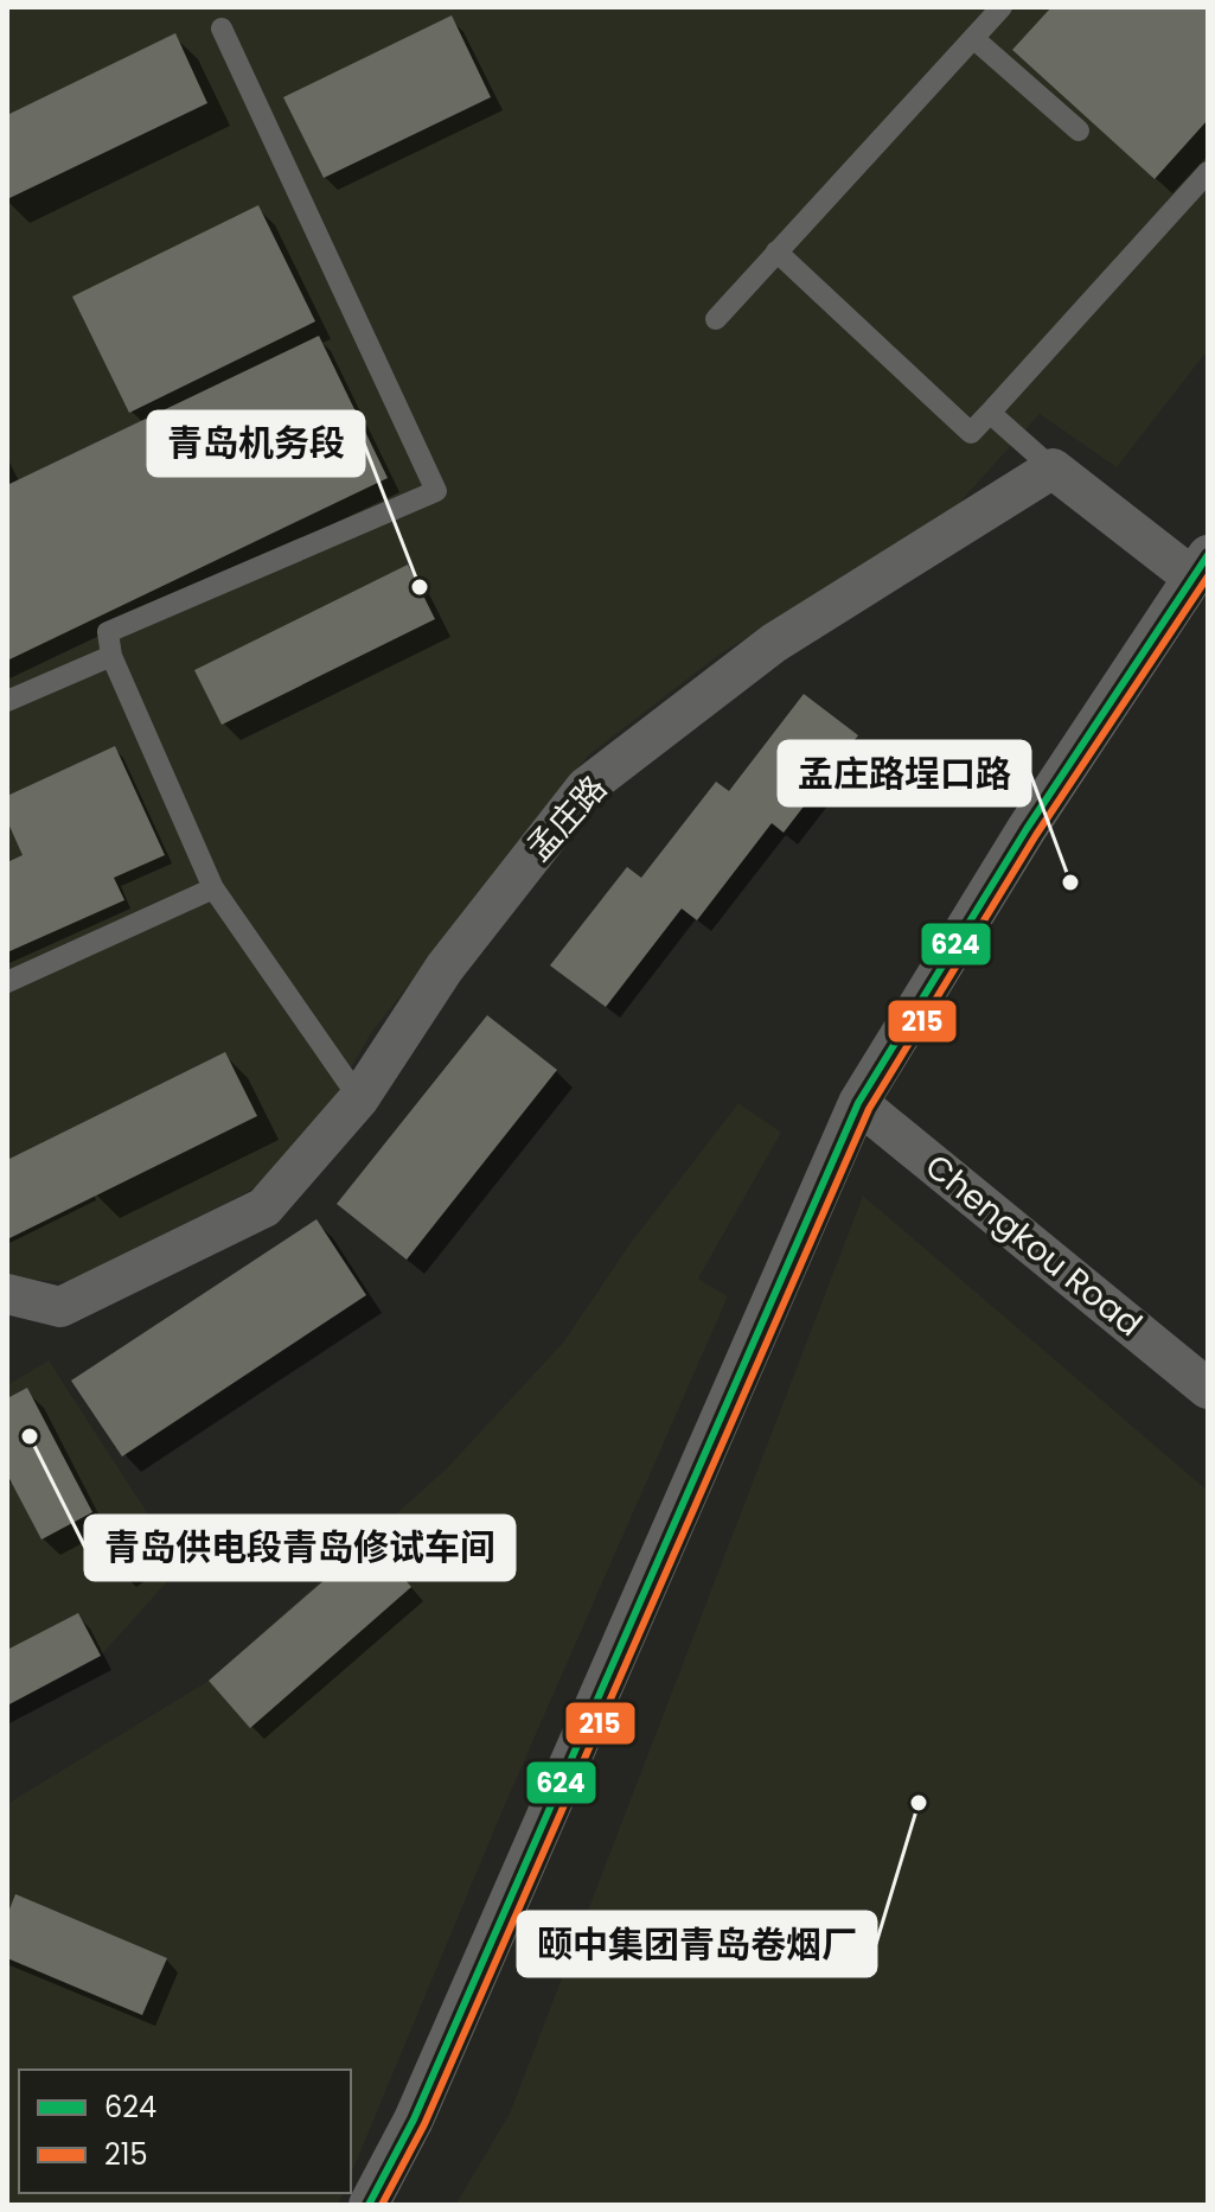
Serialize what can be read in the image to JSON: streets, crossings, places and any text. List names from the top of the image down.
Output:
{
  "streets": {
    "street": ["孟庄路", "Chengkou Road"]
  },
  "places": [
    "青岛机务段",
    "孟庄路埕口路",
    "青岛供电段青岛修试车间",
    "颐中集团青岛卷烟厂"
  ],
  "lines": ["transit line 624", "transit line 215"],
  "legend": ["624", "215"]
}
